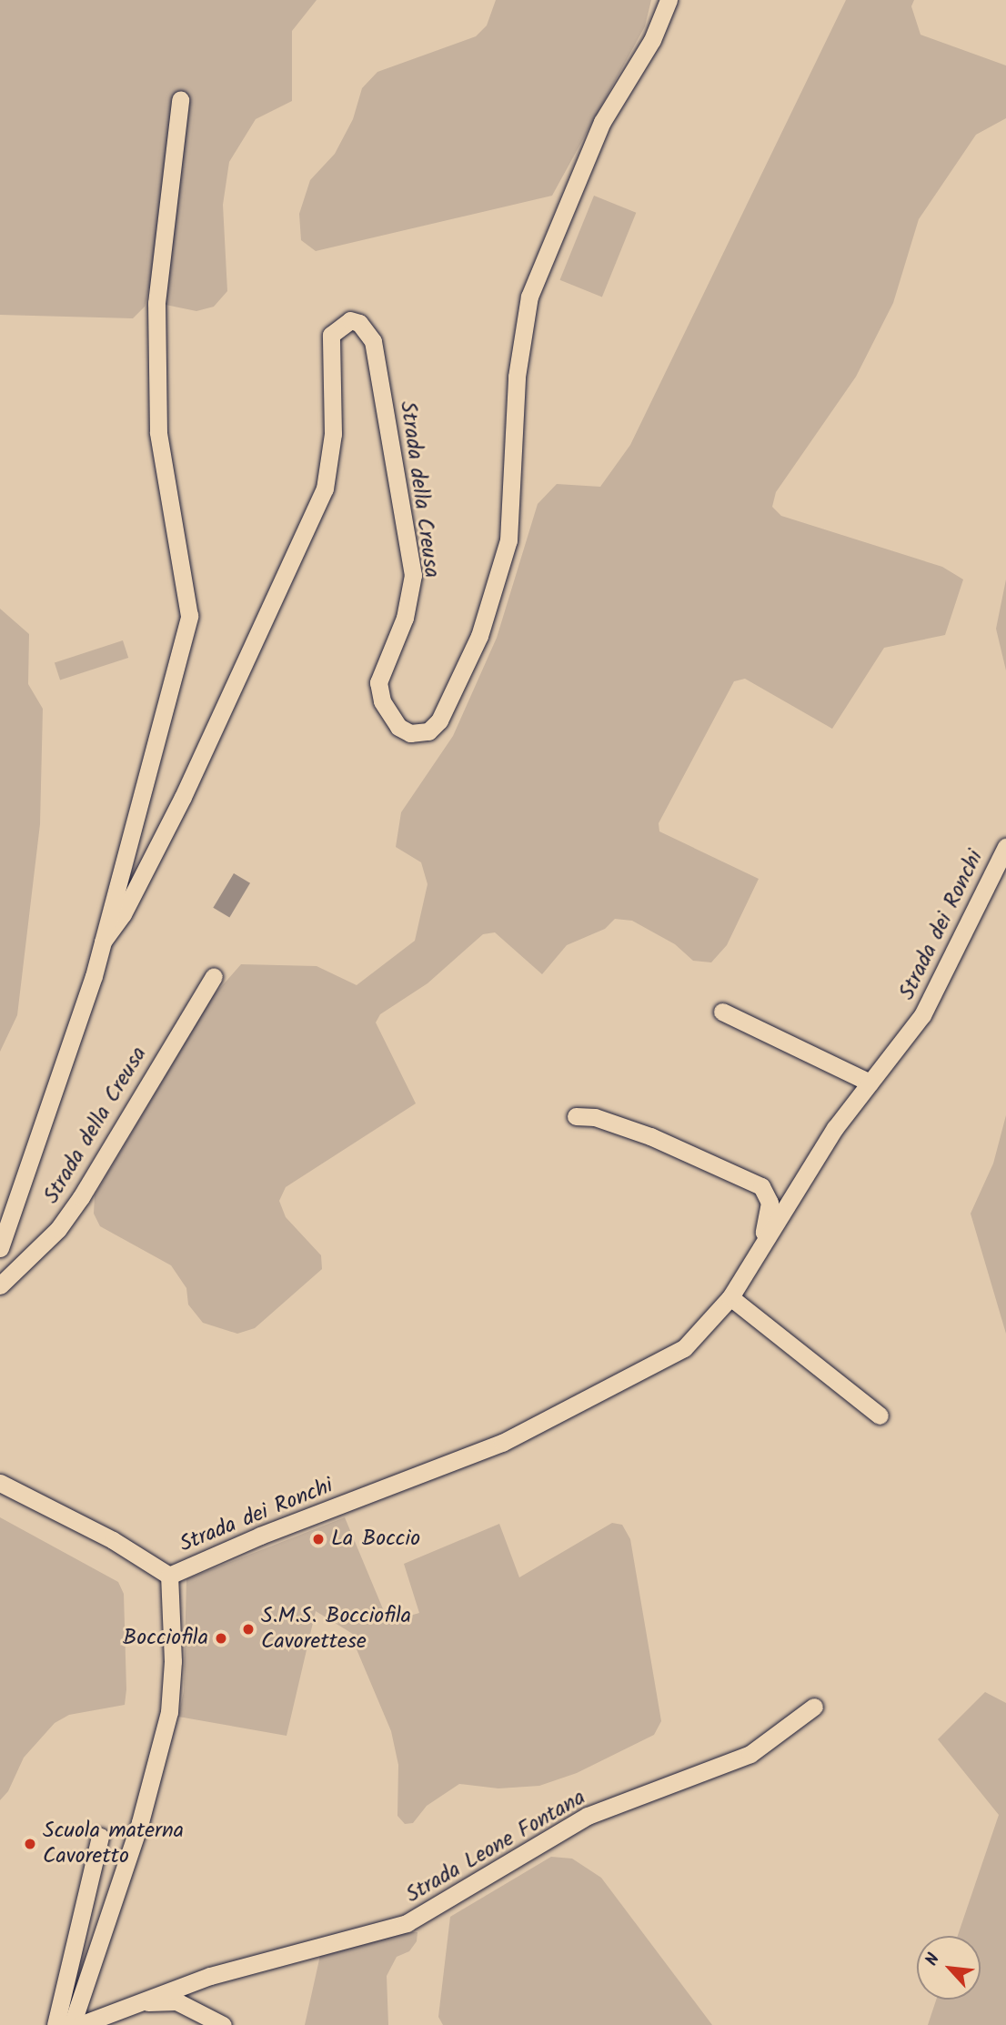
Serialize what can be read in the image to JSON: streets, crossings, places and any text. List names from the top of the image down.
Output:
{
  "streets": {
    "street": ["Strada della Creusa", "Strada dei Ronchi", "Strada Leone Fontana"]
  },
  "places": [
    "La Boccio",
    "S.M.S. Bocciofila Cavorettese",
    "Bocciofila",
    "Scuola materna Cavoretto"
  ],
  "north": "top left"
}
